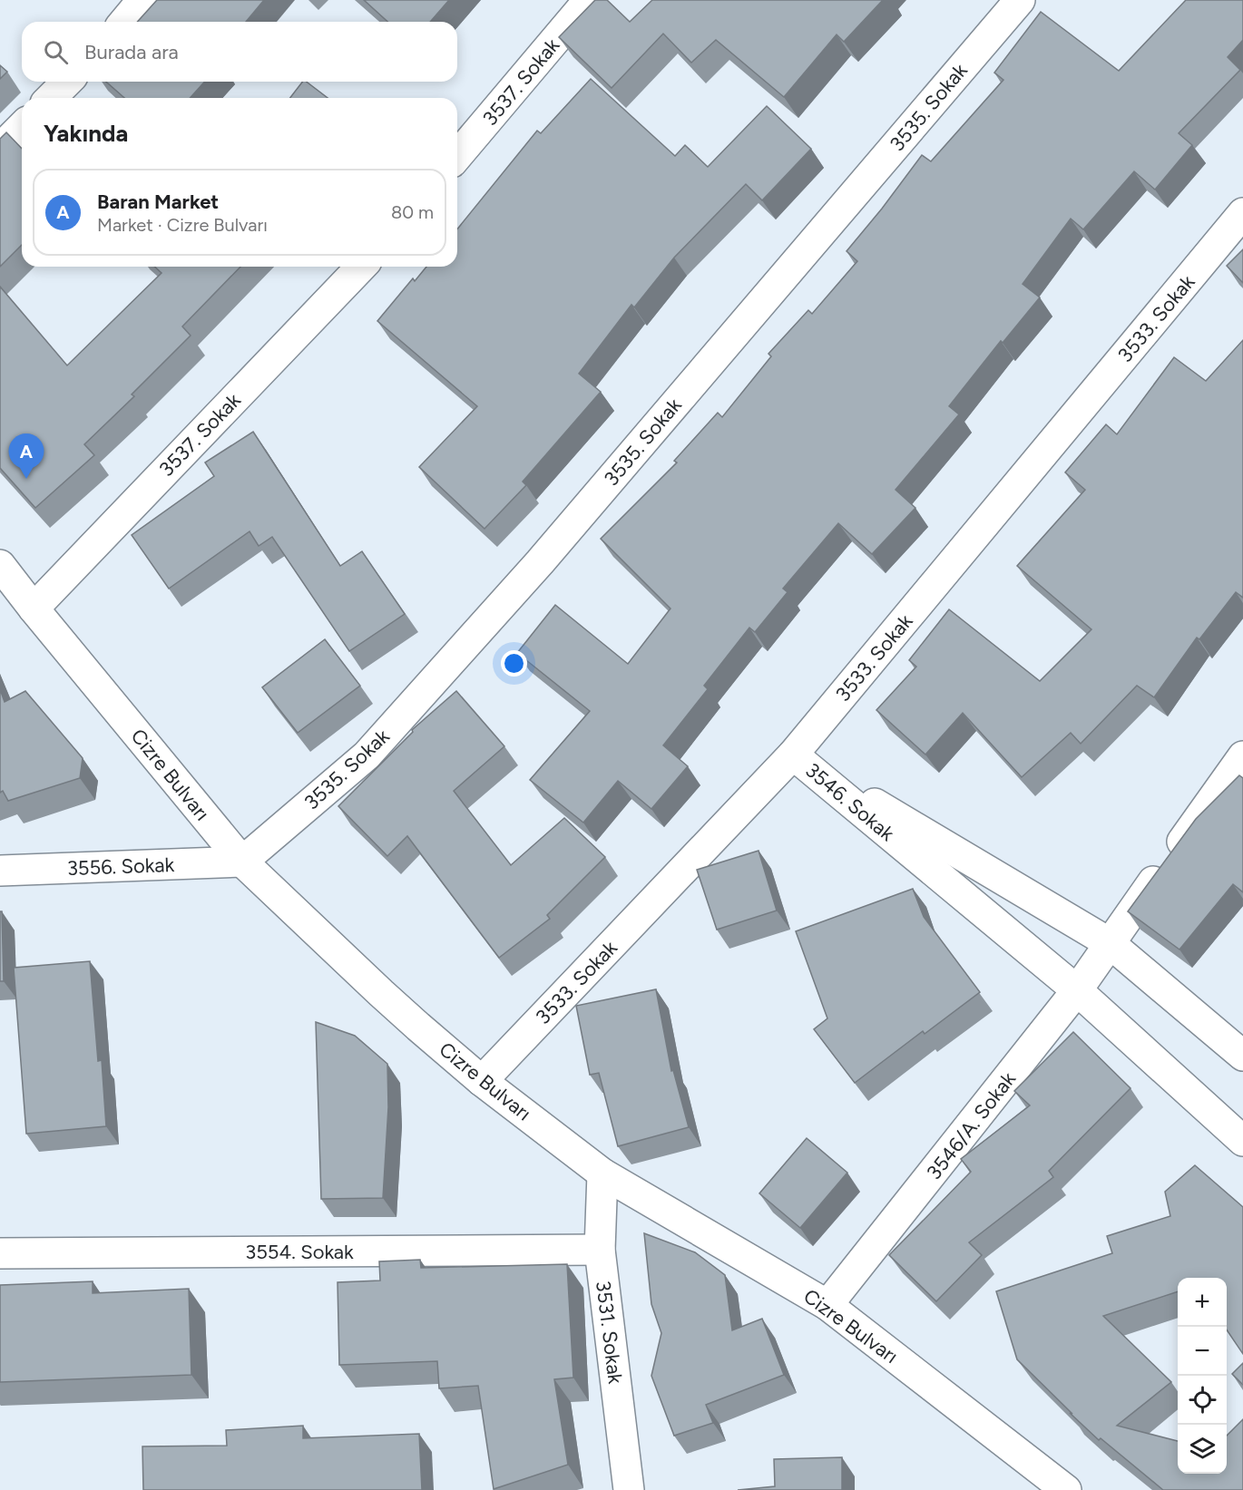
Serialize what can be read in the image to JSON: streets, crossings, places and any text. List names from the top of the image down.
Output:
{
  "streets": {
    "street": [
      "3537. Sokak",
      "3535. Sokak",
      "3533. Sokak",
      "Cizre Bulvarı",
      "3546. Sokak",
      "3556. Sokak",
      "3546/A. Sokak",
      "3554. Sokak",
      "3531. Sokak"
    ]
  },
  "crossings": [
    ["3537. Sokak", "Cizre Bulvarı"],
    ["3535. Sokak", "Cizre Bulvarı"],
    ["3535. Sokak", "3556. Sokak"],
    ["3533. Sokak", "Cizre Bulvarı"],
    ["3533. Sokak", "3546. Sokak"],
    ["Cizre Bulvarı", "3556. Sokak"],
    ["Cizre Bulvarı", "3546/A. Sokak"],
    ["Cizre Bulvarı", "3531. Sokak"],
    ["3546. Sokak", "3546/A. Sokak"],
    ["3554. Sokak", "3531. Sokak"]
  ],
  "page": {
    "search": "Burada ara",
    "heading": "Yakında",
    "list": [
      {
        "mark": "A",
        "name": "Baran Market",
        "note": "Market · Cizre Bulvarı",
        "value": "80 m"
      }
    ],
    "pins": "A",
    "map_buttons": ["+", "−"]
  }
}
